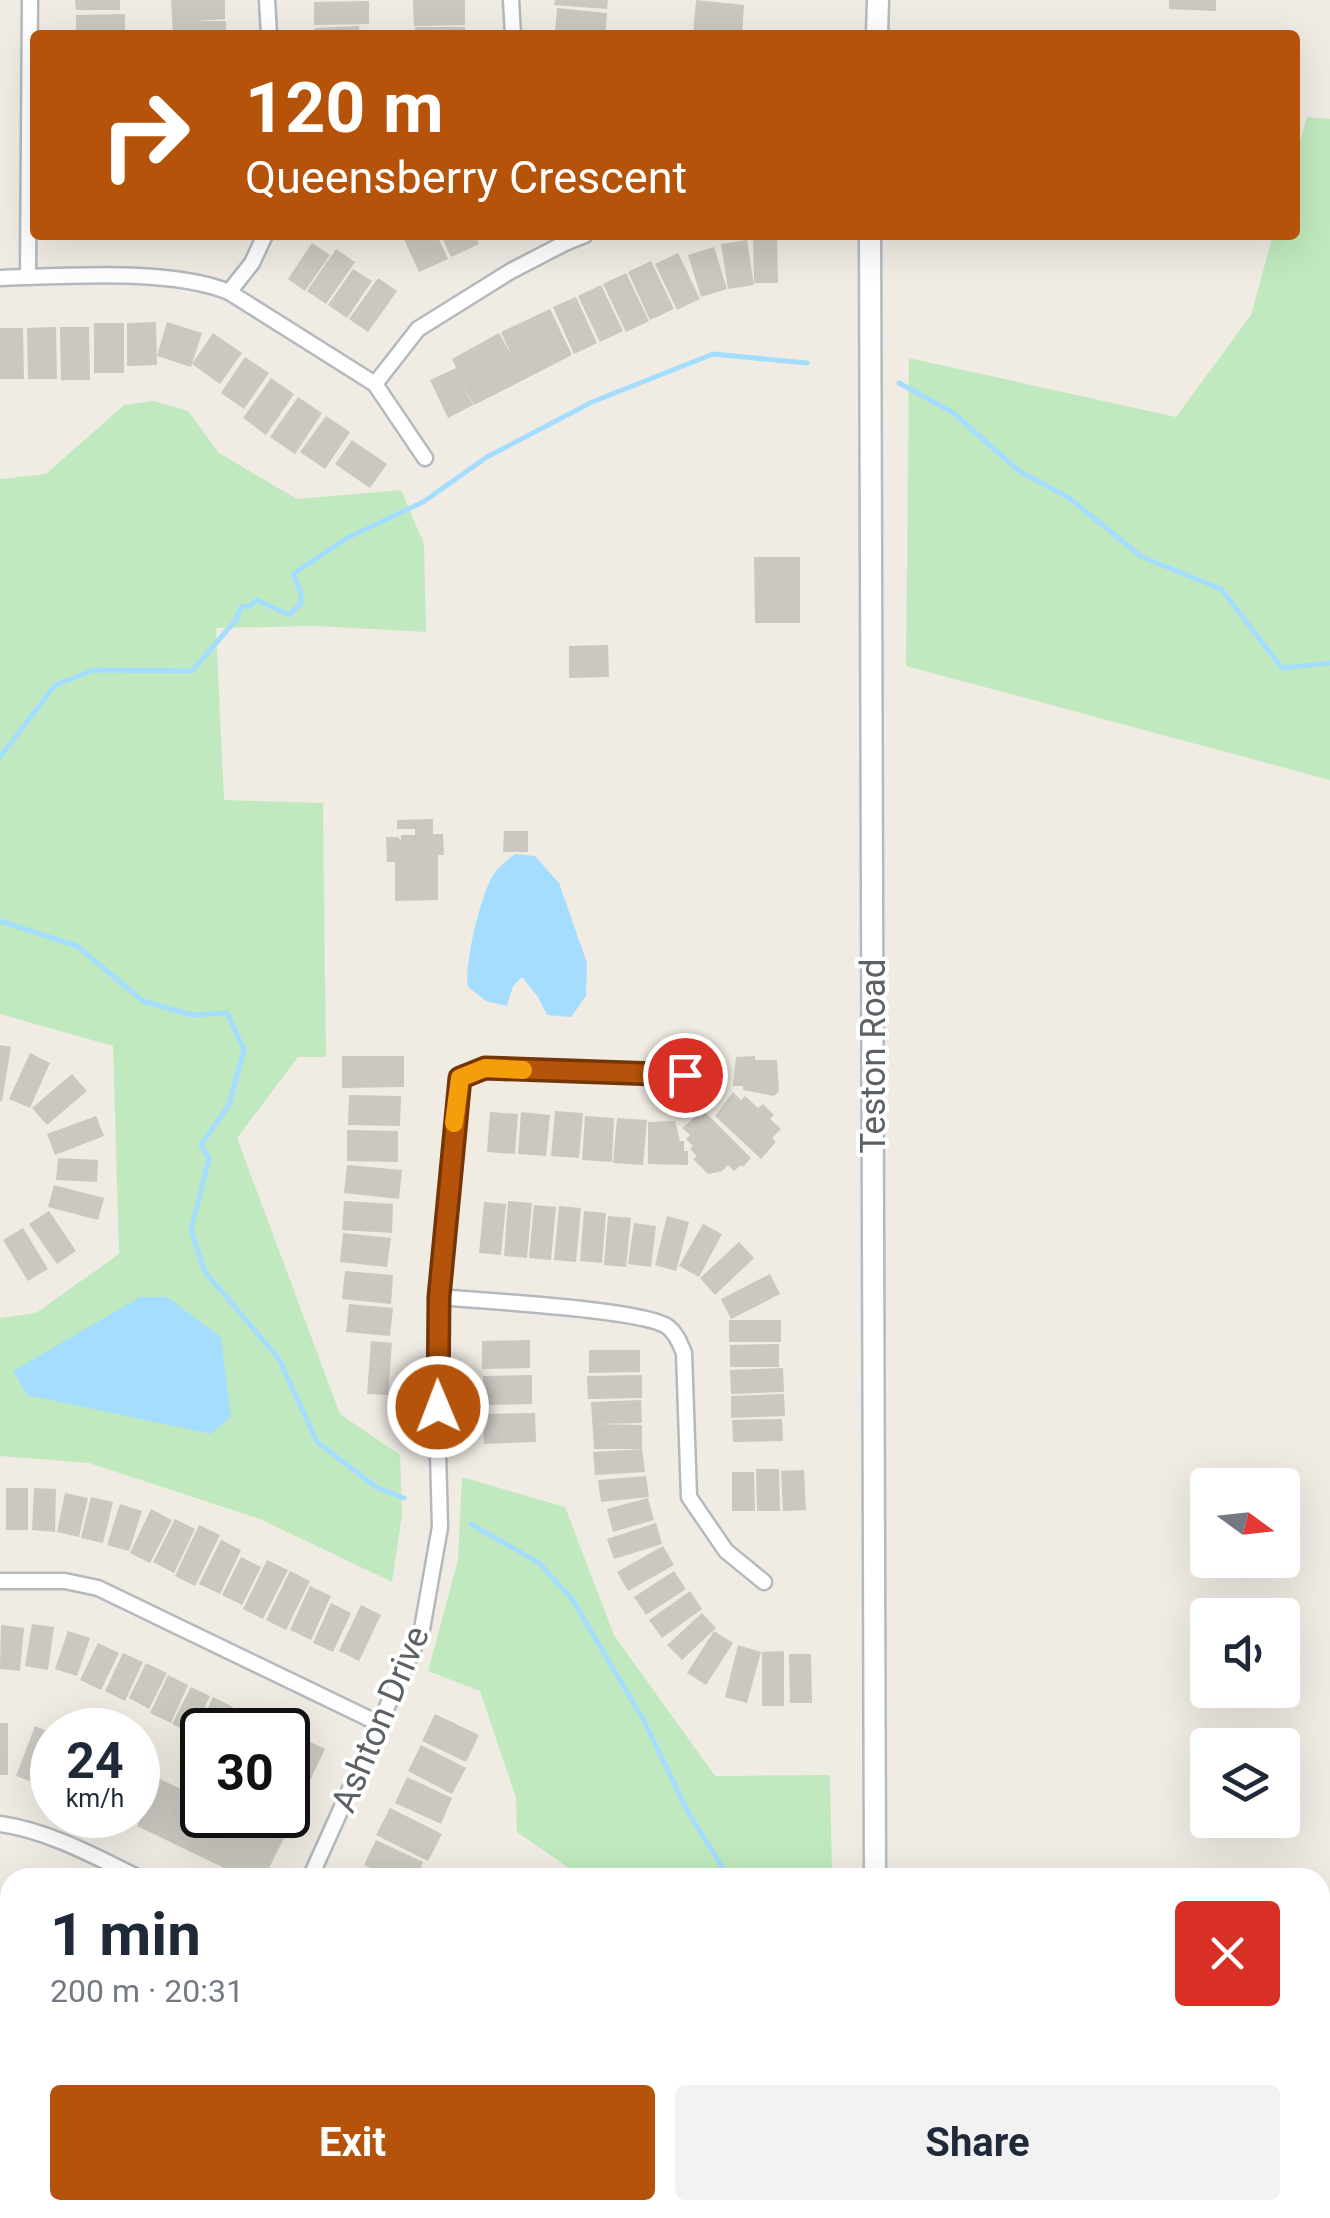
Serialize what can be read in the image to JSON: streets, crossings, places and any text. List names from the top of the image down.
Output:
{
  "streets": {
    "main road": ["Teston Road"],
    "street": ["Ashton Drive"]
  },
  "north": "right",
  "page": {
    "turn": ["120 m", "Queensberry Crescent"],
    "speed": "24 km/h",
    "limit": "30",
    "heading": ["1 min", "200 m · 20:31"],
    "buttons": ["Exit", "Share"]
  }
}
